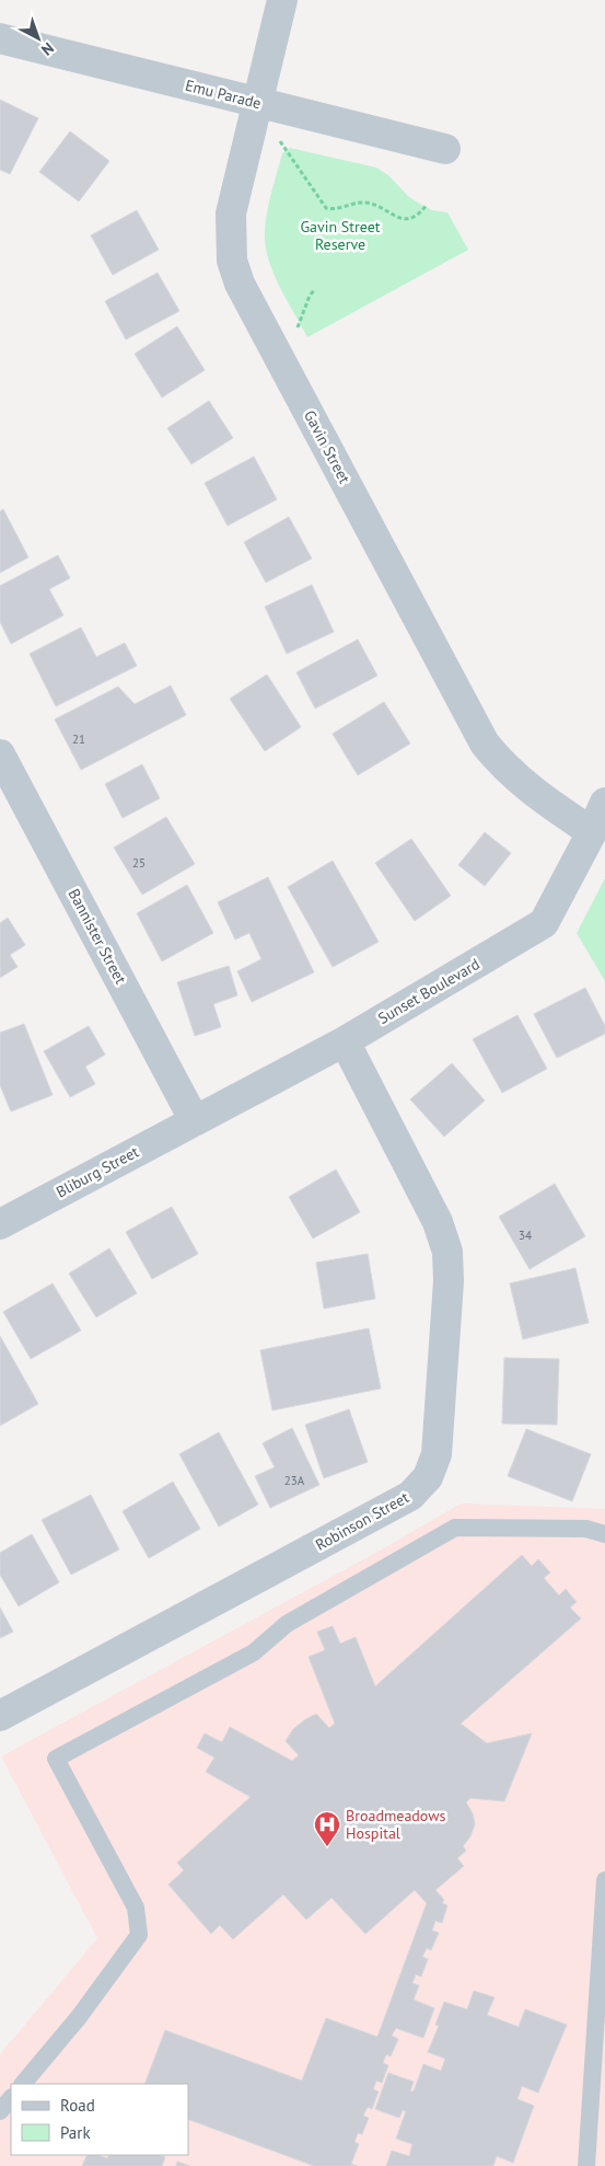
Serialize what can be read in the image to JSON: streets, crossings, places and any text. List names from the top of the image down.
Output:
{
  "streets": {
    "street": [
      "Emu Parade",
      "Gavin Street",
      "Bannister Street",
      "Sunset Boulevard",
      "Bliburg Street",
      "Robinson Street"
    ]
  },
  "crossings": [
    ["Emu Parade", "Gavin Street"],
    ["Gavin Street", "Sunset Boulevard"],
    ["Bannister Street", "Sunset Boulevard"],
    ["Bannister Street", "Bliburg Street"],
    ["Sunset Boulevard", "Bliburg Street"],
    ["Sunset Boulevard", "Robinson Street"]
  ],
  "parks": ["Gavin Street Reserve"],
  "places": {
    "hospital": ["Broadmeadows Hospital"]
  },
  "house_numbers": [
    "21",
    "25",
    "34",
    "23A"
  ],
  "legend": ["Road", "Park"],
  "north": "bottom right"
}
